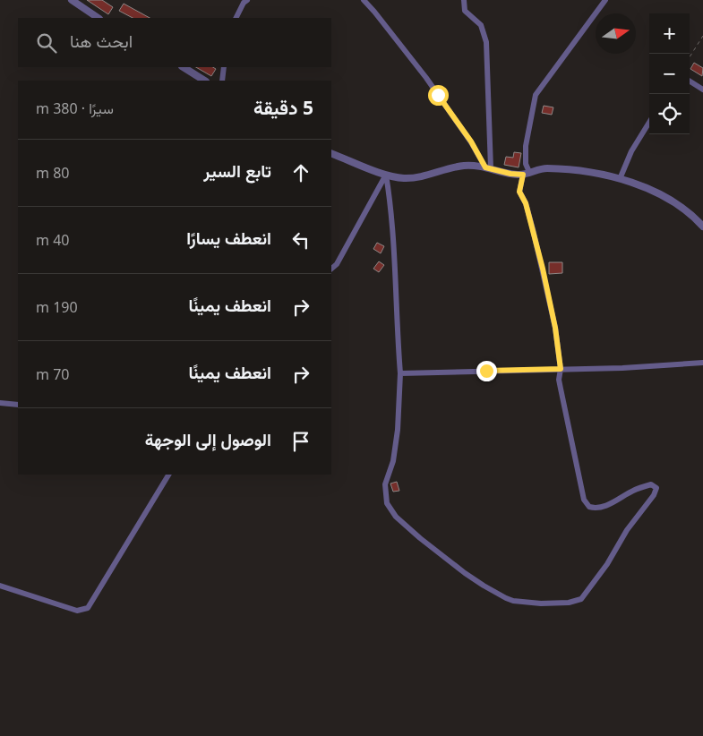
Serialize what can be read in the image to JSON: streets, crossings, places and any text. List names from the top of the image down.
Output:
{
  "north": "right",
  "page": {
    "map_buttons": ["+", "−"],
    "search": "ابحث هنا",
    "heading": ["5 دقيقة", "سيرًا · 380 m"],
    "list": [
      ["تابع السير", "80 m"],
      ["انعطف يسارًا", "40 m"],
      ["انعطف يمينًا", "190 m"],
      ["انعطف يمينًا", "70 m"],
      "الوصول إلى الوجهة"
    ]
  }
}
